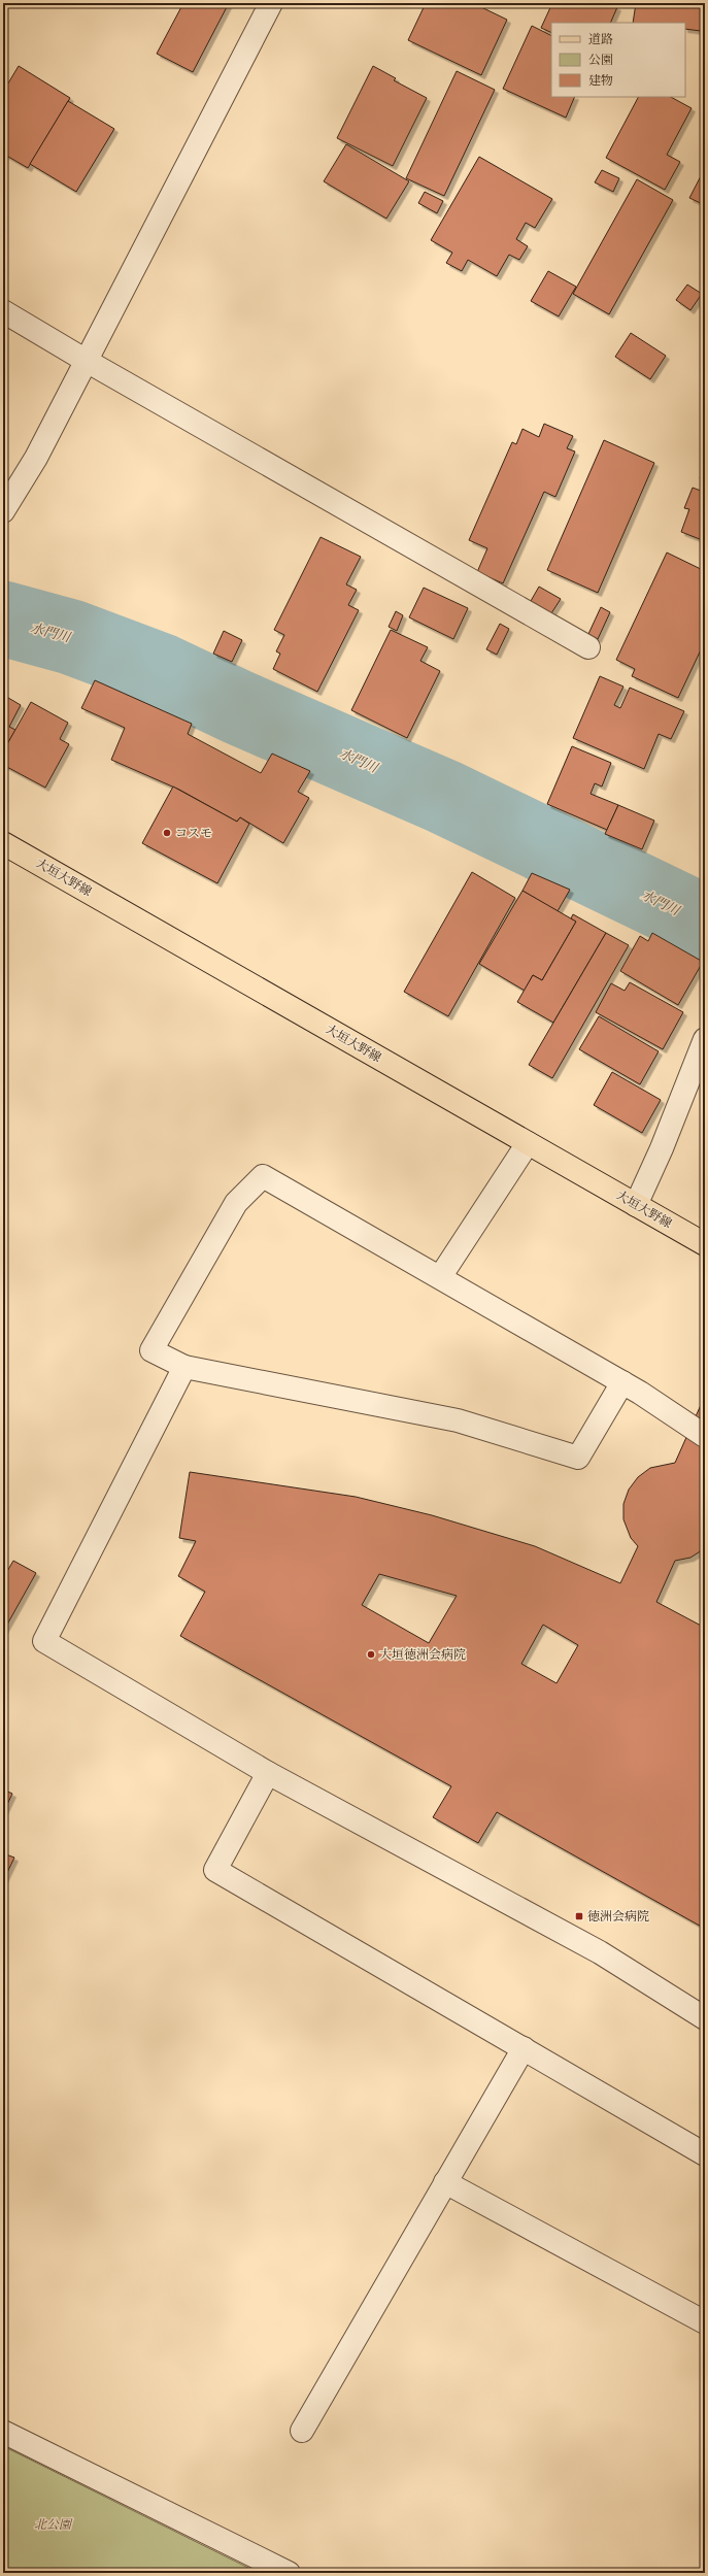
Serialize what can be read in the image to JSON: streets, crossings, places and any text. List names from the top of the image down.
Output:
{
  "streets": {
    "main road": ["大垣大野線"]
  },
  "water": ["水門川"],
  "parks": ["北公園"],
  "places": {
    "other": ["コスモ", "大垣徳洲会病院"],
    "transit": ["徳洲会病院"]
  },
  "legend": ["道路", "公園", "建物"]
}
